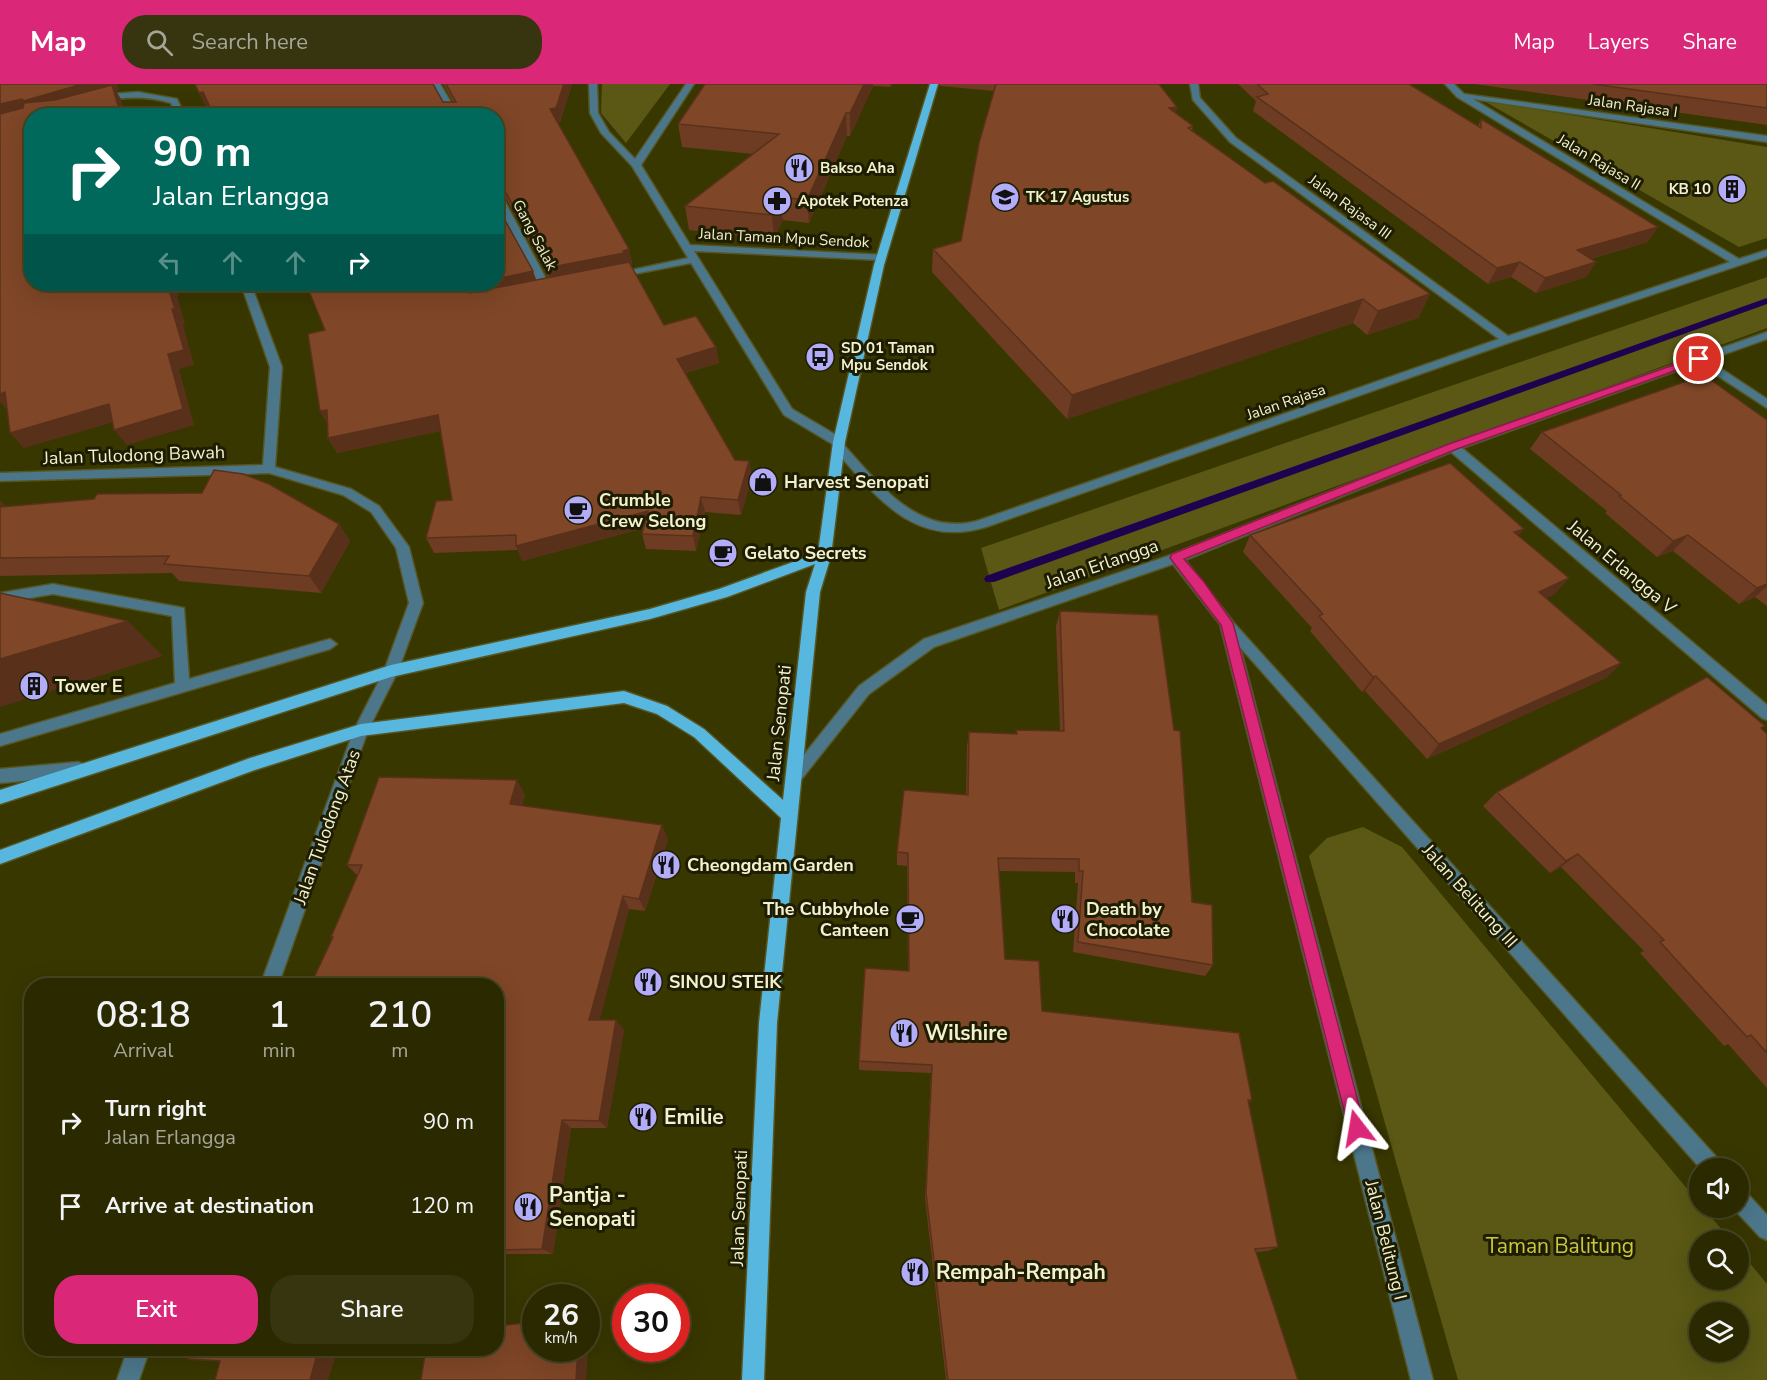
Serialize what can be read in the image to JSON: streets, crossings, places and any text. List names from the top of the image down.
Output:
{
  "streets": {
    "main road": ["Jalan Senopati"],
    "street": [
      "Jalan Rajasa I",
      "Jalan Rajasa II",
      "Jalan Rajasa III",
      "Gang Salak",
      "Jalan Taman Mpu Sendok",
      "Jalan Rajasa",
      "Jalan Tulodong Bawah",
      "Jalan Erlangga",
      "Jalan Erlangga V",
      "Jalan Tulodong Atas",
      "Jalan Belitung III",
      "Jalan Belitung I"
    ]
  },
  "crossings": [
    ["Jalan Rajasa I", "Jalan Rajasa II"],
    ["Jalan Rajasa II", "Jalan Rajasa"],
    ["Jalan Rajasa III", "Jalan Rajasa"],
    ["Jalan Taman Mpu Sendok", "Jalan Rajasa"],
    ["Jalan Taman Mpu Sendok", "Jalan Senopati"],
    ["Jalan Rajasa", "Jalan Senopati"],
    ["Jalan Tulodong Bawah", "Jalan Tulodong Atas"],
    ["Jalan Erlangga", "Jalan Erlangga V"],
    ["Jalan Erlangga", "Jalan Senopati"],
    ["Jalan Erlangga", "Jalan Belitung I"],
    ["Jalan Belitung III", "Jalan Belitung I"]
  ],
  "parks": ["Taman Balitung"],
  "places": {
    "restaurant": [
      "Bakso Aha",
      "Cheongdam Garden",
      "Death by Chocolate",
      "SINOU STEIK",
      "Wilshire",
      "Emilie",
      "Pantja - Senopati",
      "Rempah-Rempah"
    ],
    "building": ["KB 10", "Tower E"],
    "school or university": ["TK 17 Agustus"],
    "pharmacy": ["Apotek Potenza"],
    "bus stop": ["SD 01 Taman Mpu Sendok"],
    "shop": ["Harvest Senopati"],
    "cafe": ["Crumble Crew Selong", "Gelato Secrets", "The Cubbyhole Canteen"]
  },
  "page": {
    "header": "Map",
    "search": "Search here",
    "nav": ["Map", "Layers", "Share"],
    "turn": ["90 m", "Jalan Erlangga"],
    "eta": [
      "08:18",
      "Arrival",
      "1",
      "min",
      "210",
      "m"
    ],
    "list": [
      {
        "name": "Turn right",
        "note": "Jalan Erlangga",
        "value": "90 m"
      },
      {
        "name": "Arrive at destination",
        "value": "120 m"
      }
    ],
    "buttons": ["Exit", "Share"],
    "speed": "26 km/h",
    "limit": "30"
  }
}
